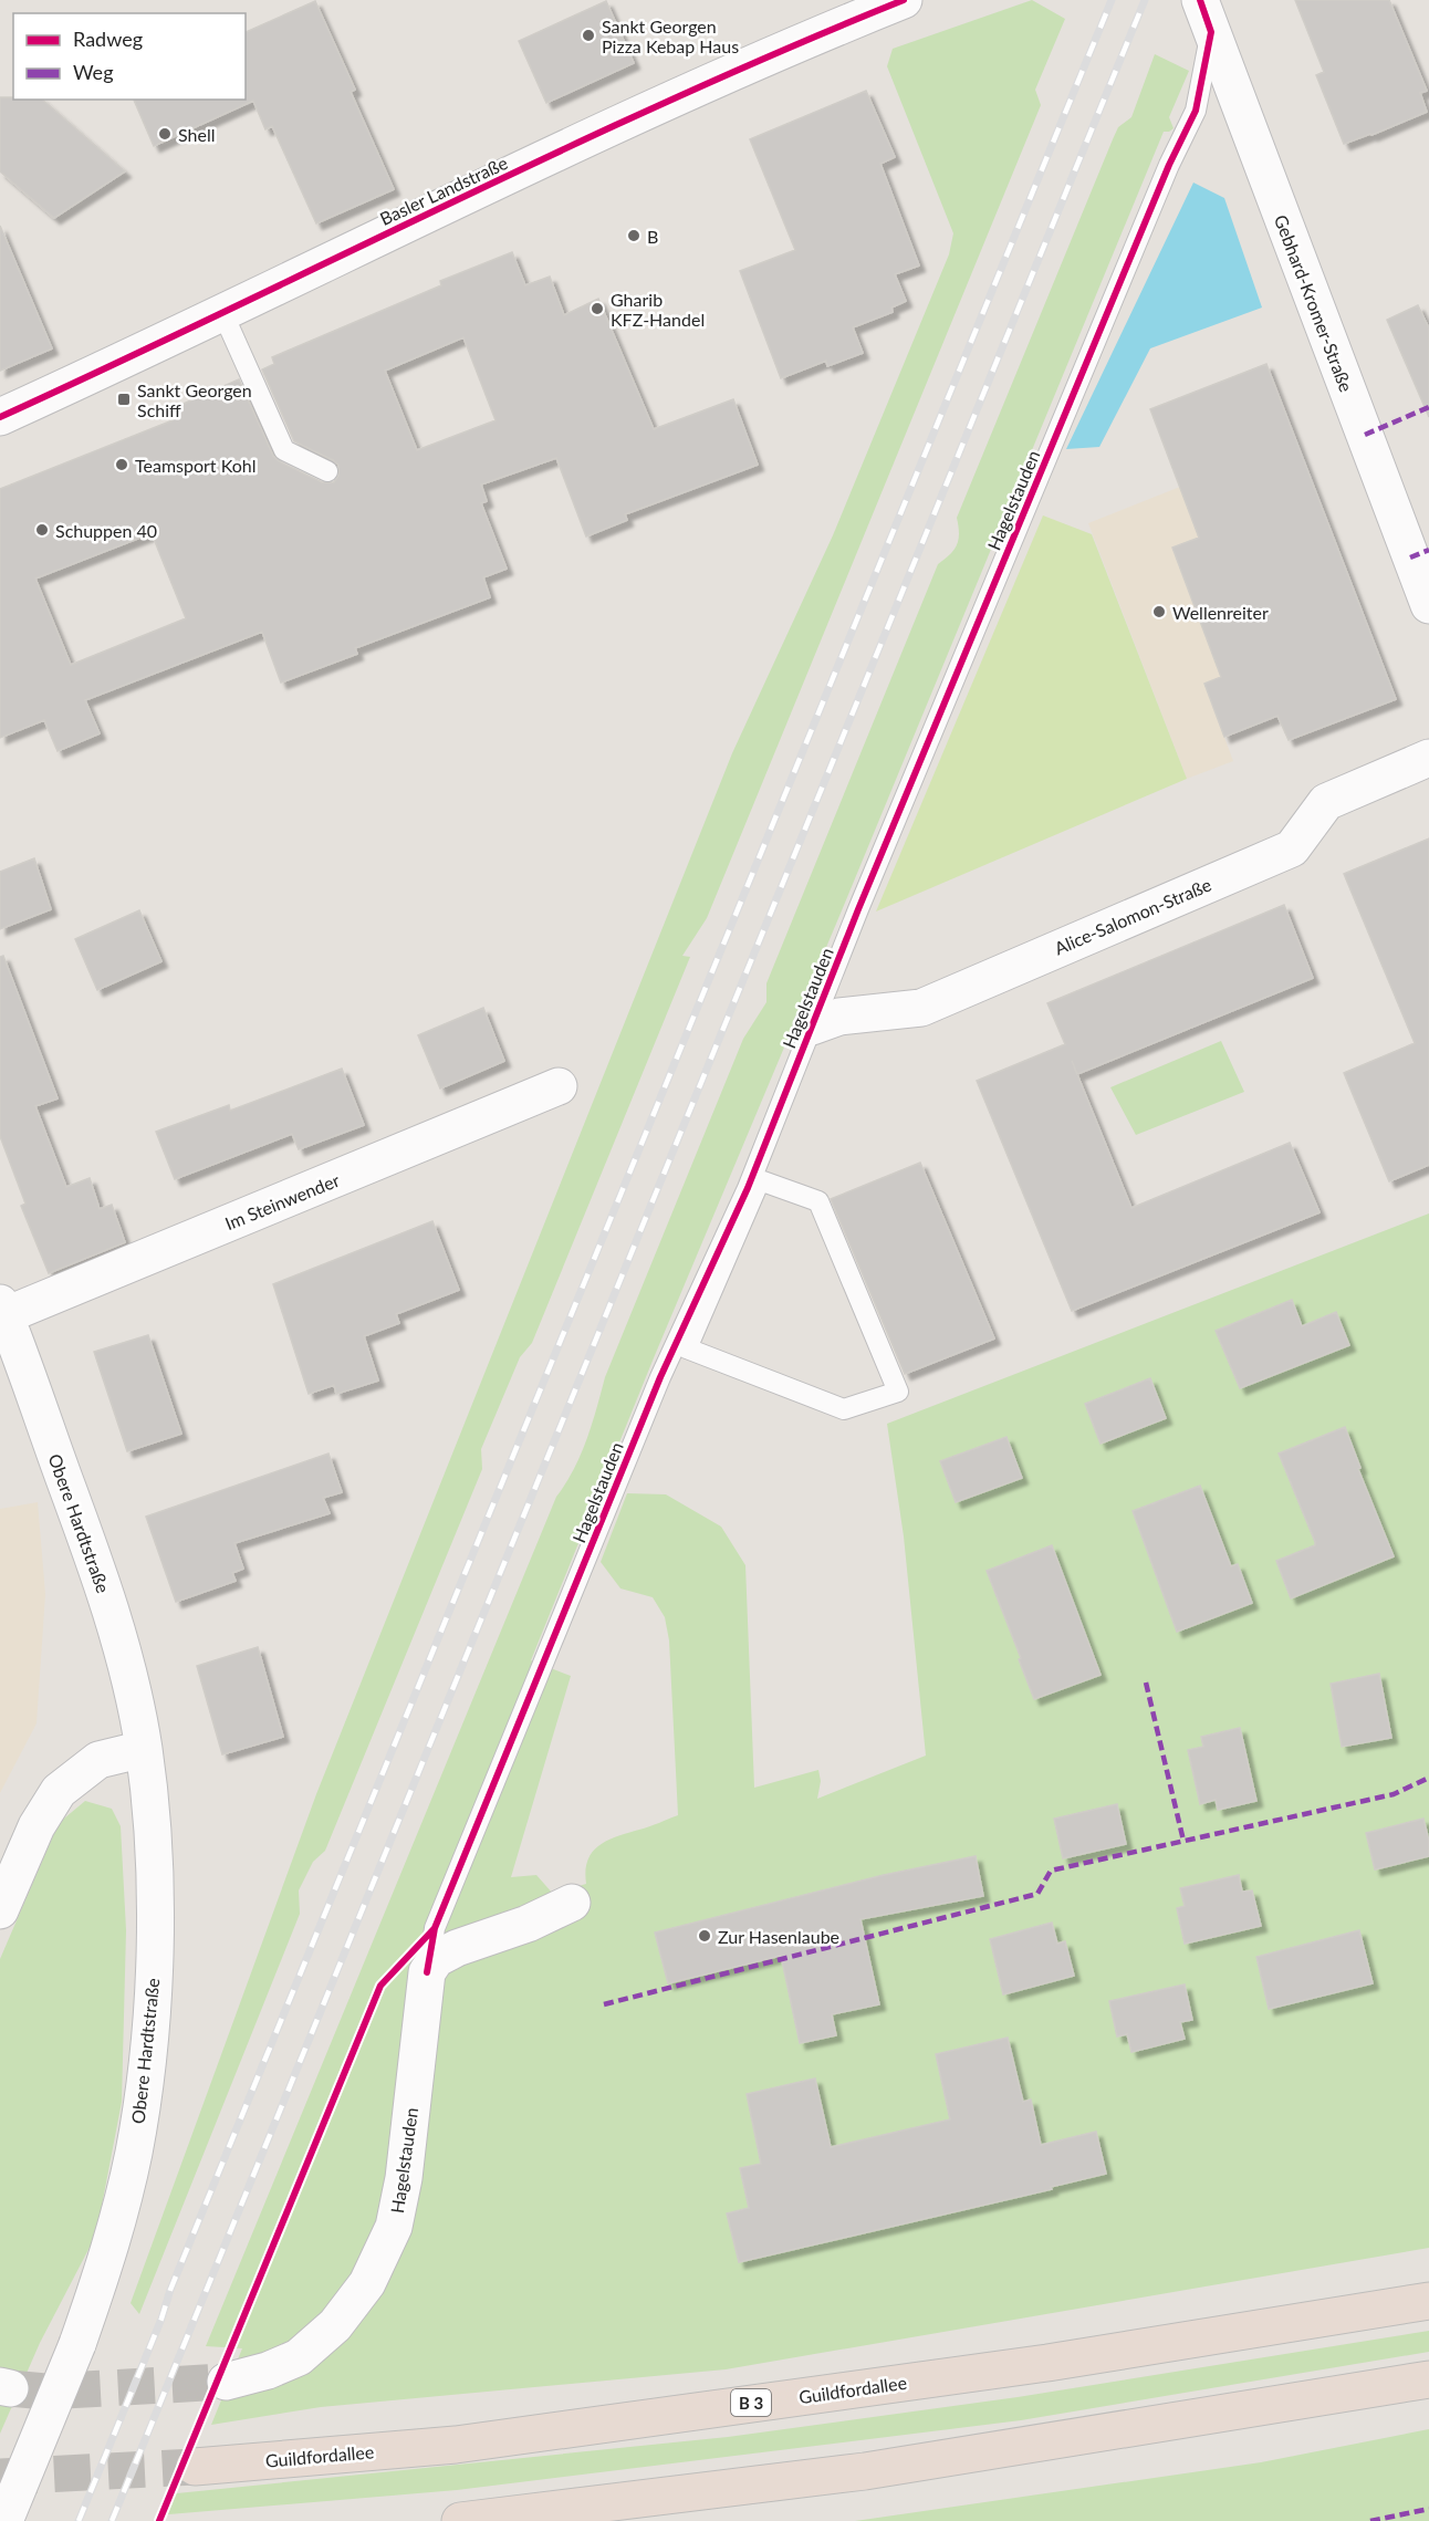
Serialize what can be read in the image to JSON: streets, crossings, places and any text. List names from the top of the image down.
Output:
{
  "streets": {
    "highway": ["Guildfordallee", "B 3"],
    "street": [
      "Basler Landstraße",
      "Gebhard-Kromer-Straße",
      "Hagelstauden",
      "Alice-Salomon-Straße",
      "Im Steinwender",
      "Obere Hardtstraße"
    ]
  },
  "crossings": [
    ["Gebhard-Kromer-Straße", "Hagelstauden"],
    ["Hagelstauden", "Alice-Salomon-Straße"],
    ["Im Steinwender", "Obere Hardtstraße"]
  ],
  "places": {
    "other": [
      "Sankt Georgen Pizza Kebap Haus",
      "Shell",
      "B",
      "Gharib KFZ-Handel",
      "Teamsport Kohl",
      "Schuppen 40",
      "Wellenreiter",
      "Zur Hasenlaube"
    ],
    "transit": ["Sankt Georgen Schiff"]
  },
  "legend": ["Radweg", "Weg"]
}
